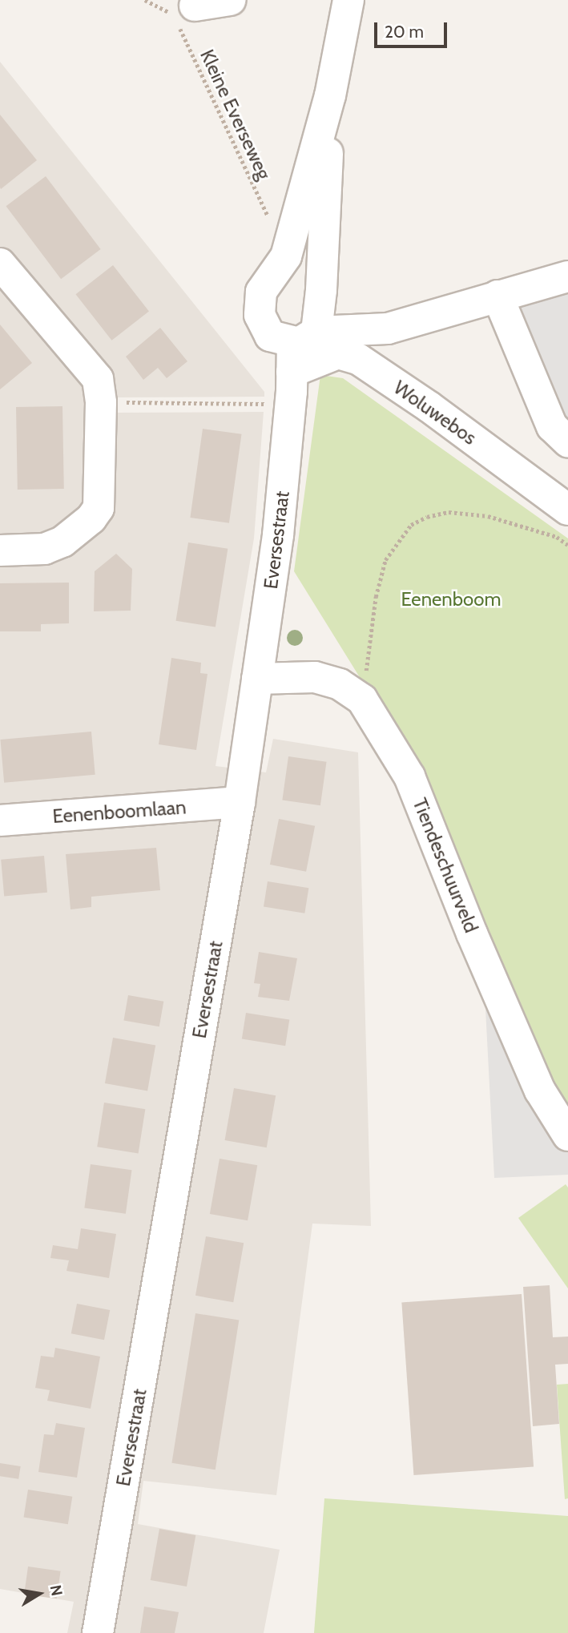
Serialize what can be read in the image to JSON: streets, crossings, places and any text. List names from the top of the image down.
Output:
{
  "streets": {
    "street": [
      "Woluwebos",
      "Eversestraat",
      "Eenenboomlaan",
      "Tiendeschuurveld"
    ],
    "path": ["Kleine Everseweg"]
  },
  "crossings": [
    ["Woluwebos", "Eversestraat"],
    ["Eversestraat", "Eenenboomlaan"],
    ["Eversestraat", "Tiendeschuurveld"]
  ],
  "parks": ["Eenenboom"],
  "scale_bar": "20 m",
  "north": "right"
}
